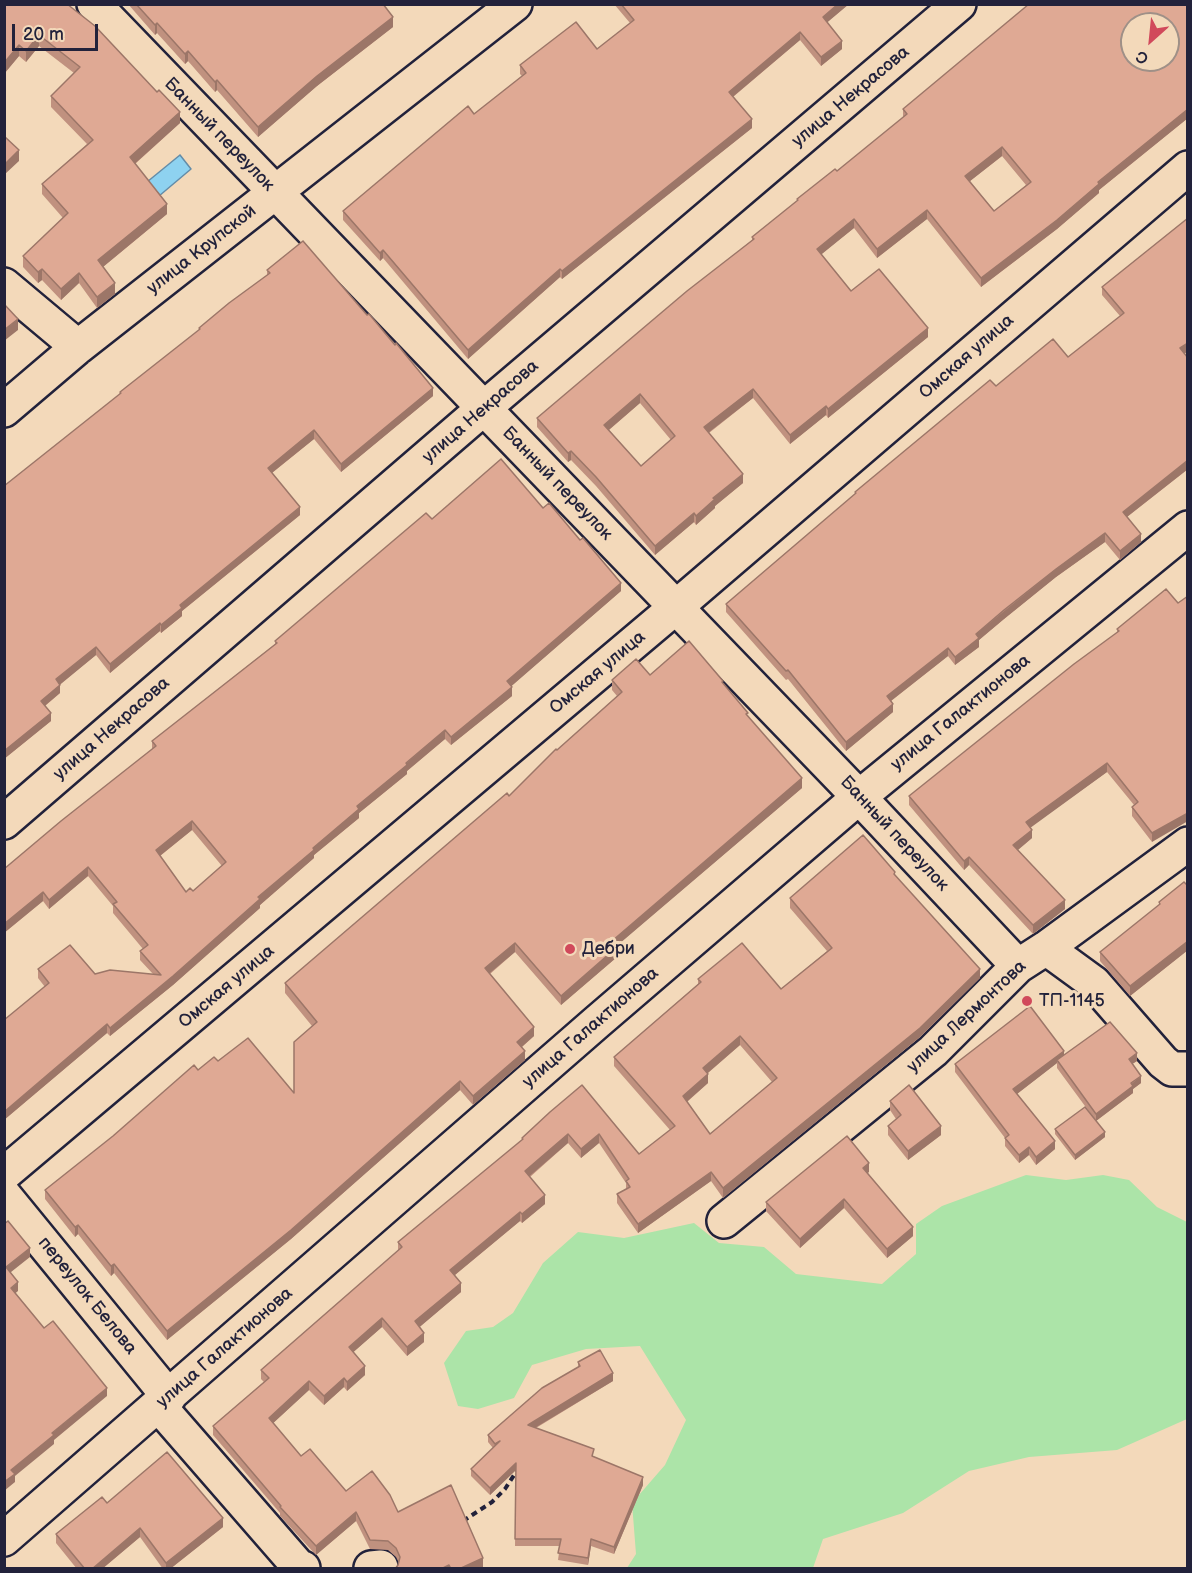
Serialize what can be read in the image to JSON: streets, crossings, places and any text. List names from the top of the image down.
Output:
{
  "streets": {
    "street": [
      "улица Некрасова",
      "Банный переулок",
      "улица Крупской",
      "Омская улица",
      "улица Галактионова",
      "улица Лермонтова",
      "переулок Белова"
    ]
  },
  "crossings": [
    ["улица Некрасова", "Банный переулок"],
    ["Банный переулок", "улица Крупской"],
    ["Банный переулок", "Омская улица"],
    ["Банный переулок", "улица Галактионова"],
    ["Банный переулок", "улица Лермонтова"],
    ["улица Галактионова", "переулок Белова"]
  ],
  "places": ["Дебри", "ТП-1145"],
  "scale_bar": "20 m",
  "north": "bottom left"
}
